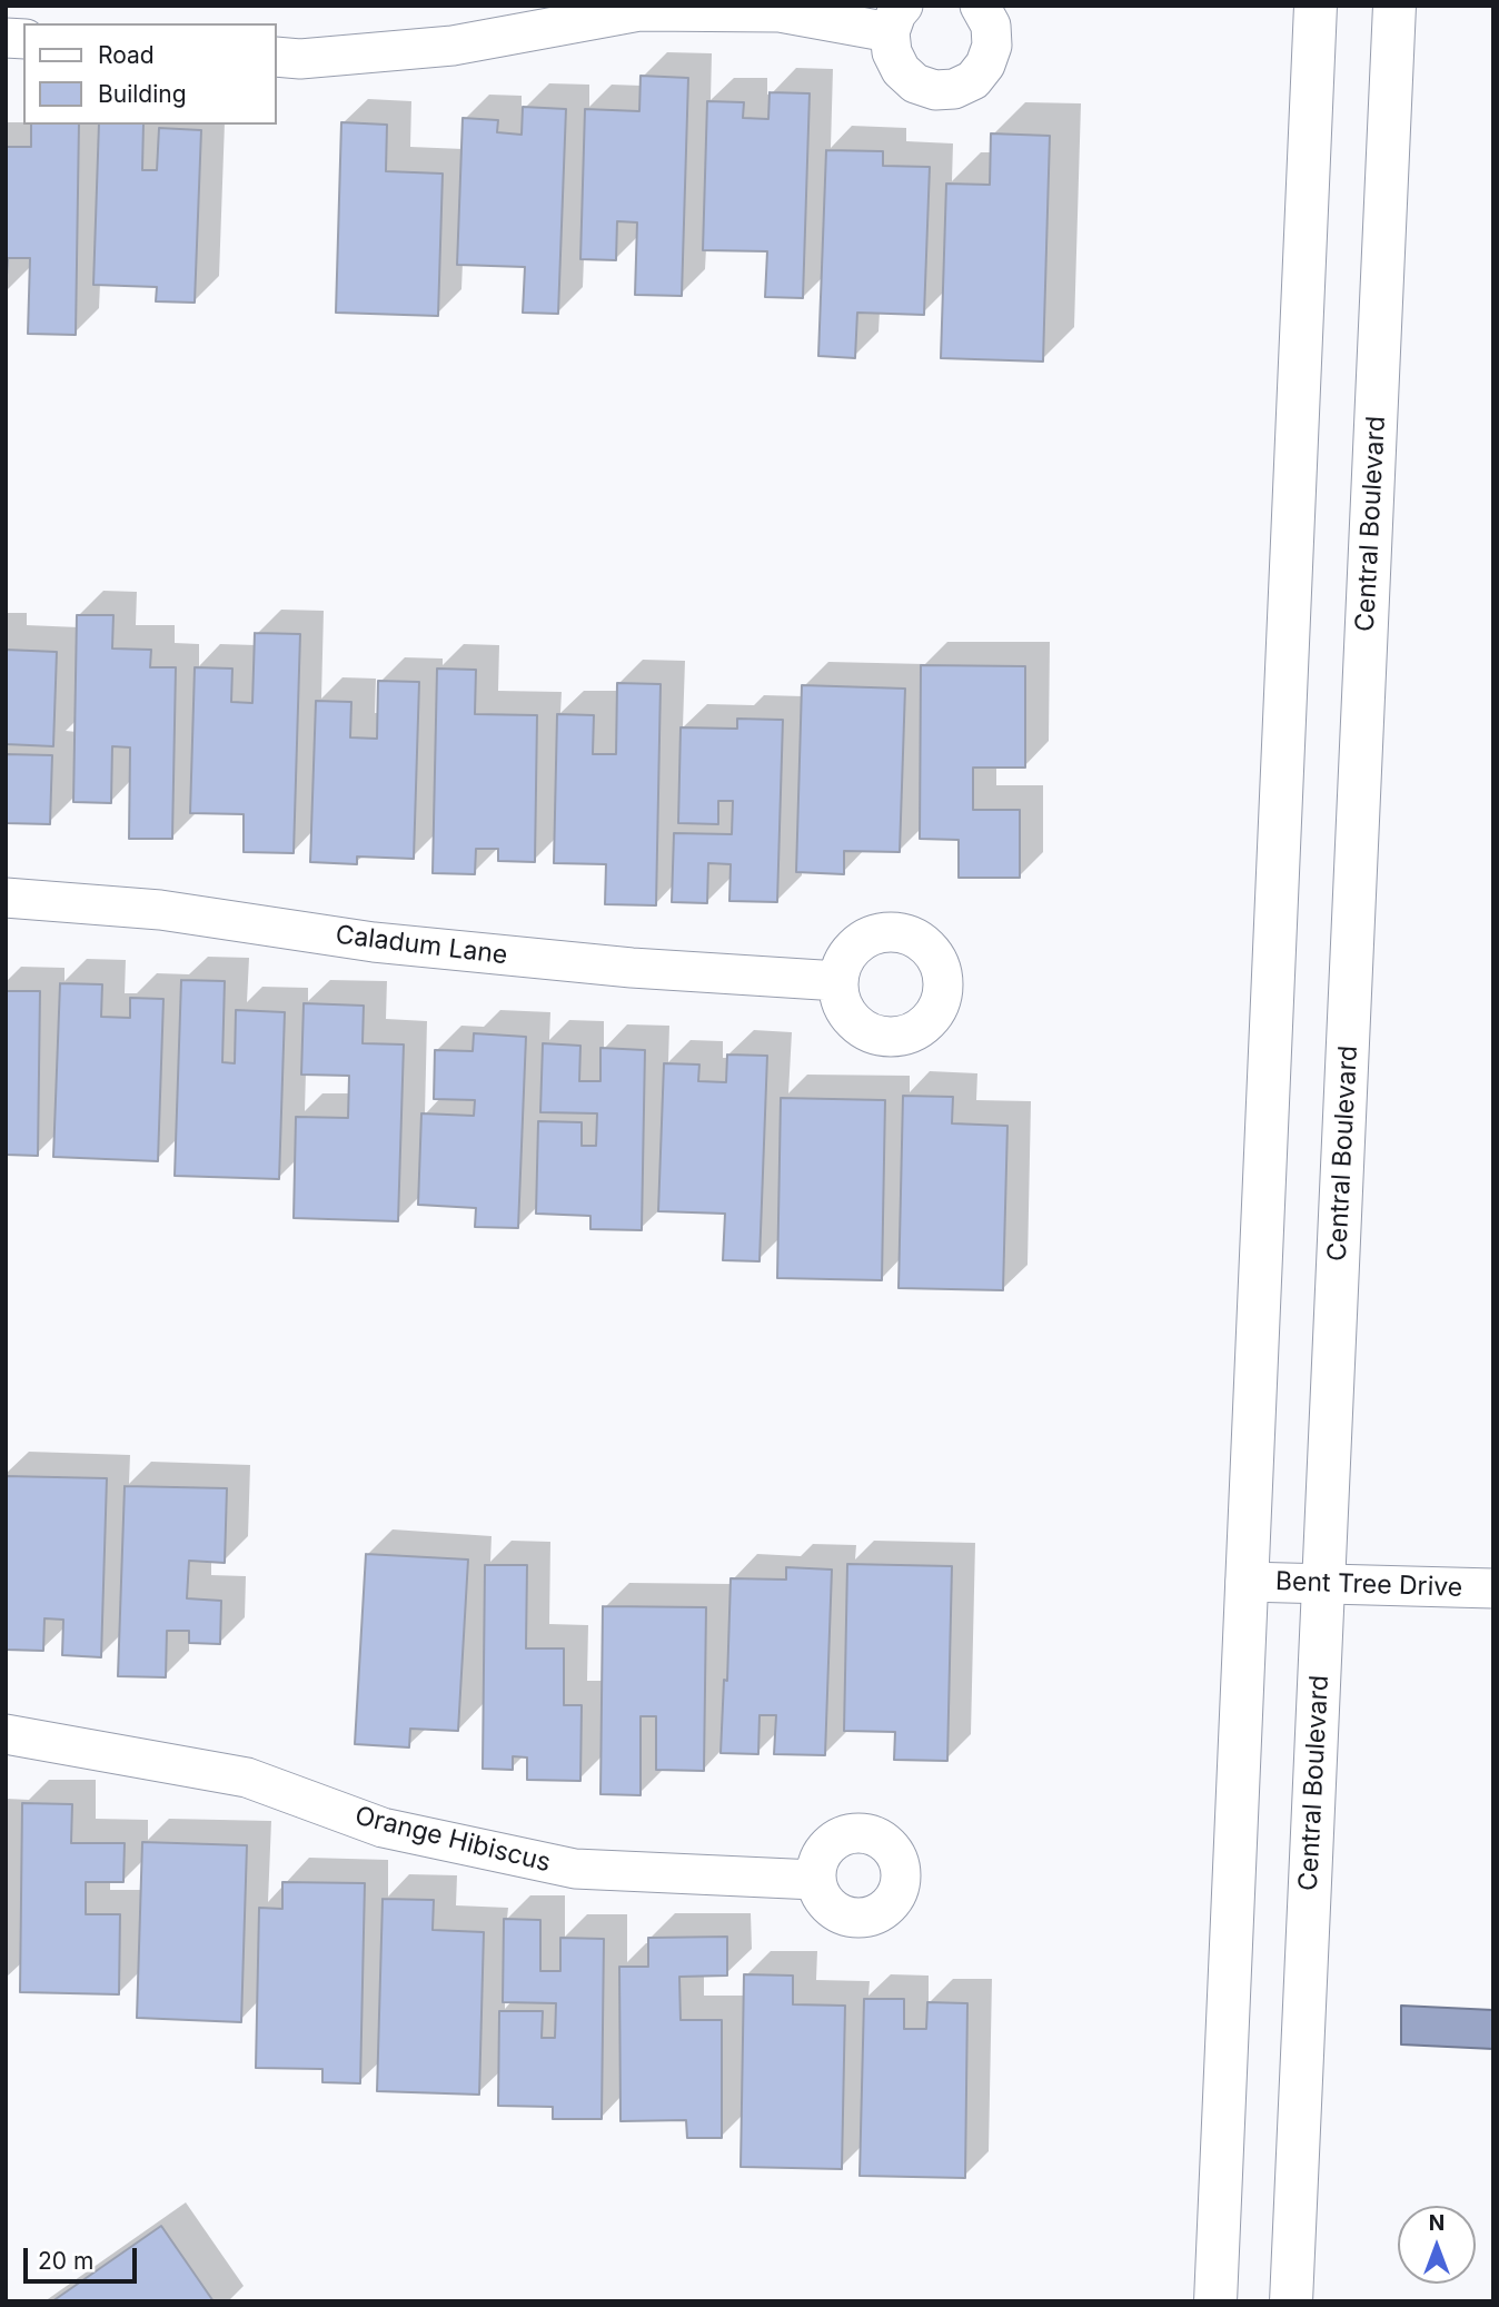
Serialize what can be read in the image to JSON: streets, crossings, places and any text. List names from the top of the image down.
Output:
{
  "streets": {
    "street": [
      "Central Boulevard",
      "Caladum Lane",
      "Bent Tree Drive",
      "Orange Hibiscus"
    ]
  },
  "crossings": [
    ["Central Boulevard", "Bent Tree Drive"]
  ],
  "legend": ["Road", "Building"],
  "scale_bar": "20 m",
  "north": "top"
}
